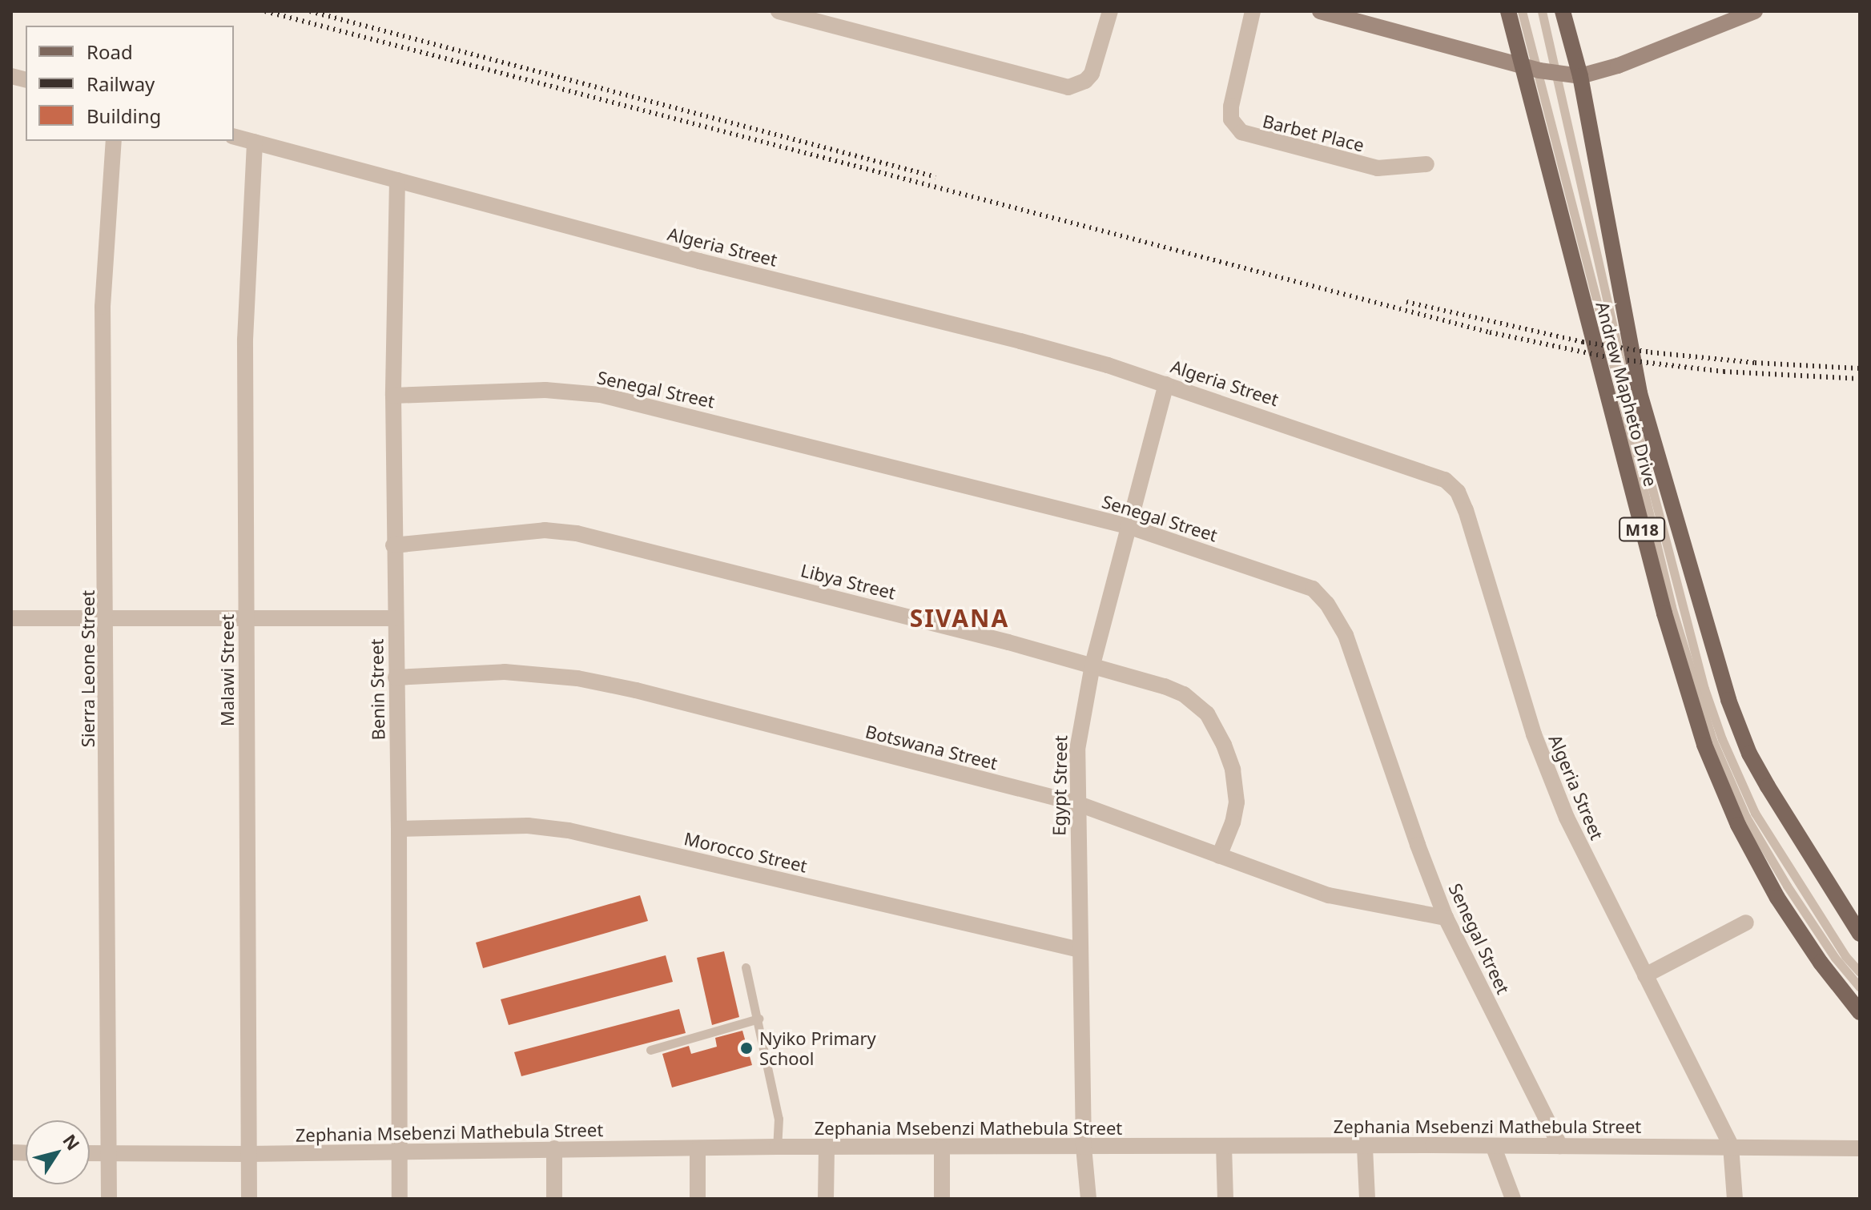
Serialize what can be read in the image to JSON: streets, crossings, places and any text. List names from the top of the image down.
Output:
{
  "streets": {
    "main road": ["Andrew Mapheto Drive", "M18"],
    "street": [
      "Barbet Place",
      "Algeria Street",
      "Senegal Street",
      "Libya Street",
      "Sierra Leone Street",
      "Malawi Street",
      "Benin Street",
      "Botswana Street",
      "Egypt Street",
      "Morocco Street",
      "Zephania Msebenzi Mathebula Street"
    ]
  },
  "crossings": [
    ["Algeria Street", "Malawi Street"],
    ["Algeria Street", "Benin Street"],
    ["Algeria Street", "Egypt Street"],
    ["Algeria Street", "Zephania Msebenzi Mathebula Street"],
    ["Senegal Street", "Benin Street"],
    ["Senegal Street", "Botswana Street"],
    ["Senegal Street", "Egypt Street"],
    ["Senegal Street", "Zephania Msebenzi Mathebula Street"],
    ["Libya Street", "Benin Street"],
    ["Libya Street", "Botswana Street"],
    ["Libya Street", "Egypt Street"],
    ["Sierra Leone Street", "Zephania Msebenzi Mathebula Street"],
    ["Malawi Street", "Zephania Msebenzi Mathebula Street"],
    ["Benin Street", "Botswana Street"],
    ["Benin Street", "Morocco Street"],
    ["Benin Street", "Zephania Msebenzi Mathebula Street"],
    ["Botswana Street", "Egypt Street"],
    ["Egypt Street", "Morocco Street"],
    ["Egypt Street", "Zephania Msebenzi Mathebula Street"]
  ],
  "districts": ["SIVANA"],
  "places": ["Nyiko Primary School"],
  "legend": ["Road", "Railway", "Building"],
  "north": "top right"
}
